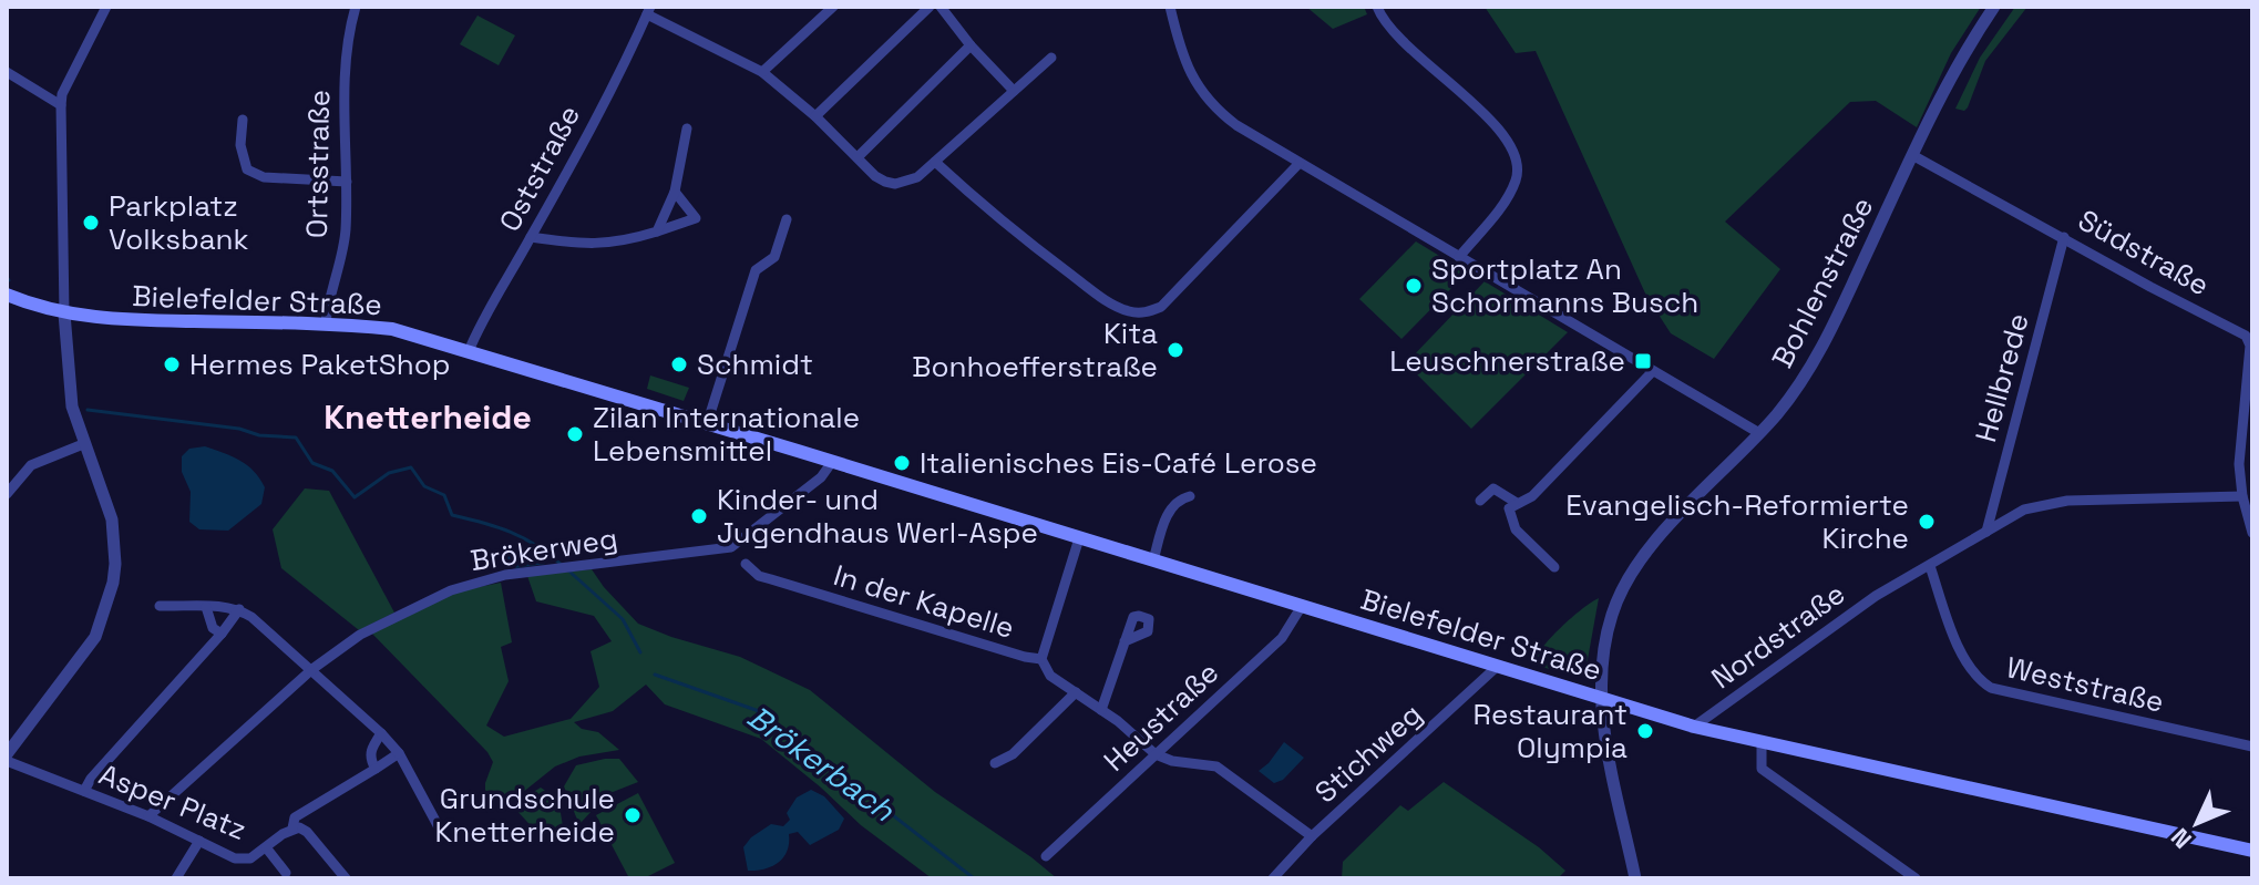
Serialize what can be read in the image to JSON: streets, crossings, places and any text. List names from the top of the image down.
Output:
{
  "streets": {
    "main road": ["Bielefelder Straße"],
    "street": [
      "Ortsstraße",
      "Oststraße",
      "Südstraße",
      "Bohlenstraße",
      "Hellbrede",
      "Brökerweg",
      "In der Kapelle",
      "Nordstraße",
      "Weststraße",
      "Heustraße",
      "Stichweg",
      "Asper Platz"
    ]
  },
  "crossings": [
    ["Ortsstraße", "Bielefelder Straße"],
    ["Oststraße", "Bielefelder Straße"],
    ["Südstraße", "Bohlenstraße"],
    ["Südstraße", "Hellbrede"],
    ["Südstraße", "Nordstraße"],
    ["Bohlenstraße", "Bielefelder Straße"],
    ["Bielefelder Straße", "Brökerweg"],
    ["Bielefelder Straße", "Nordstraße"],
    ["Bielefelder Straße", "Heustraße"],
    ["Bielefelder Straße", "Stichweg"],
    ["Hellbrede", "Nordstraße"],
    ["Brökerweg", "Asper Platz"],
    ["Nordstraße", "Weststraße"]
  ],
  "districts": ["Knetterheide"],
  "water": ["Brökerbach"],
  "places": {
    "other": [
      "Parkplatz Volksbank",
      "Sportplatz An Schormanns Busch",
      "Kita Bonhoefferstraße",
      "Hermes PaketShop",
      "Schmidt",
      "Zilan Internationale Lebensmittel",
      "Italienisches Eis-Café Lerose",
      "Kinder- und Jugendhaus Werl-Aspe",
      "Evangelisch-Reformierte Kirche",
      "Restaurant Olympia",
      "Grundschule Knetterheide"
    ],
    "transit": ["Leuschnerstraße"]
  },
  "north": "bottom left"
}
